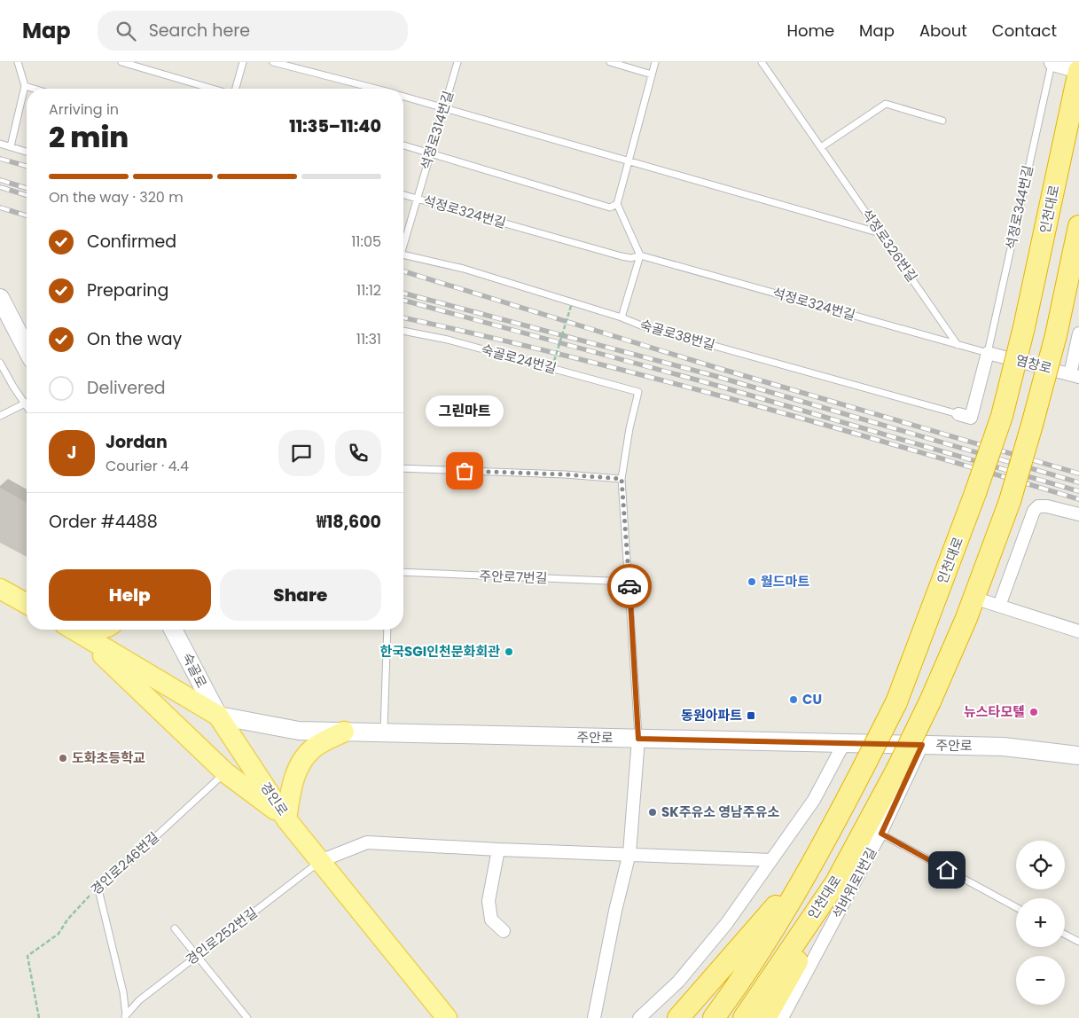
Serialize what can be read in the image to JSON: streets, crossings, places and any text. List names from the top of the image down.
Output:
{
  "streets": {
    "highway": ["인천대로"],
    "main road": ["숙골로", "주안로", "경인로"],
    "street": ["염창로", "석바위로1번길"],
    "lane": [
      "석정로314번길",
      "석정로344번길",
      "석정로324번길",
      "석정로326번길",
      "숙골로38번길",
      "숙골로24번길",
      "주안로7번길",
      "경인로246번길",
      "경인로252번길"
    ]
  },
  "crossings": [
    ["석정로314번길", "석정로324번길"],
    ["석정로344번길", "석정로324번길"],
    ["석정로344번길", "염창로"],
    ["석정로324번길", "석정로326번길"],
    ["석정로324번길", "염창로"],
    ["숙골로", "주안로"],
    ["숙골로", "경인로"],
    ["주안로", "경인로"],
    ["주안로", "석바위로1번길"],
    ["경인로", "경인로252번길"],
    ["경인로246번길", "경인로252번길"]
  ],
  "places": {
    "other": [
      "그린마트",
      "월드마트",
      "한국SGI인천문화회관",
      "CU",
      "뉴스타모텔",
      "도화초등학교",
      "SK주유소 영남주유소"
    ],
    "transit": ["동원아파트"]
  },
  "page": {
    "header": "Map",
    "search": "Search here",
    "nav": [
      "Home",
      "Map",
      "About",
      "Contact"
    ],
    "heading": ["2 min", "Arriving in", "11:35–11:40"],
    "panel": [
      "Jordan",
      "Courier · 4.4",
      "Order #4488",
      "₩18,600"
    ],
    "bar": "On the way · 320 m",
    "list": [
      ["Confirmed", "11:05"],
      ["Preparing", "11:12"],
      ["On the way", "11:31"],
      "Delivered"
    ],
    "bubble": "그린마트",
    "round": "J",
    "buttons": ["Help", "Share"],
    "map_buttons": ["+", "−"]
  }
}
